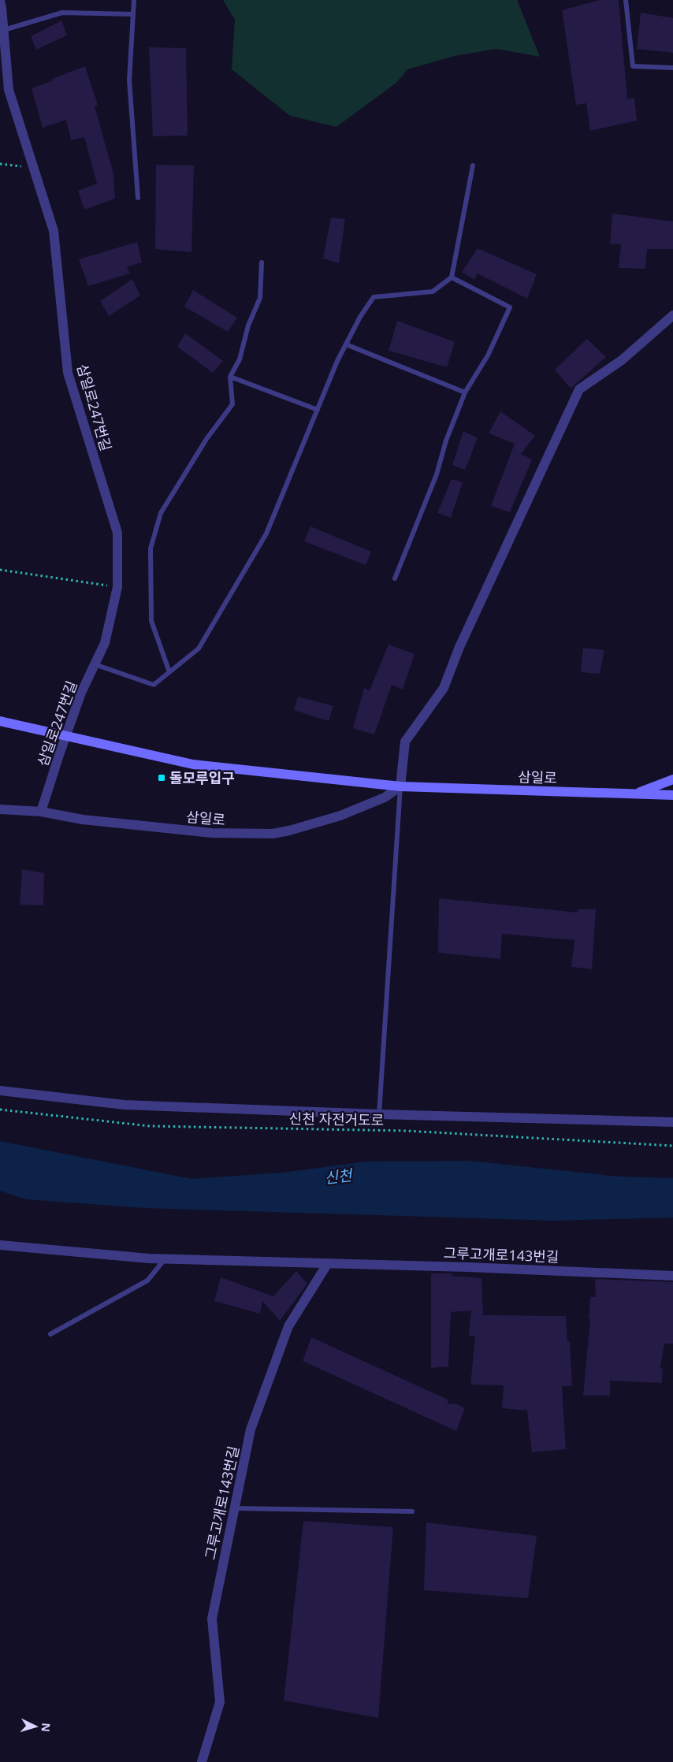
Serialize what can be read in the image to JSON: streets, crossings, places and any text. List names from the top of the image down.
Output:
{
  "streets": {
    "main road": ["삼일로"],
    "street": ["삼일로247번길", "그루고개로143번길"],
    "path": ["신천 자전거도로"]
  },
  "crossings": [
    ["삼일로247번길", "삼일로"]
  ],
  "water": ["신천"],
  "places": {
    "transit": ["돌모루입구"]
  },
  "north": "right"
}
